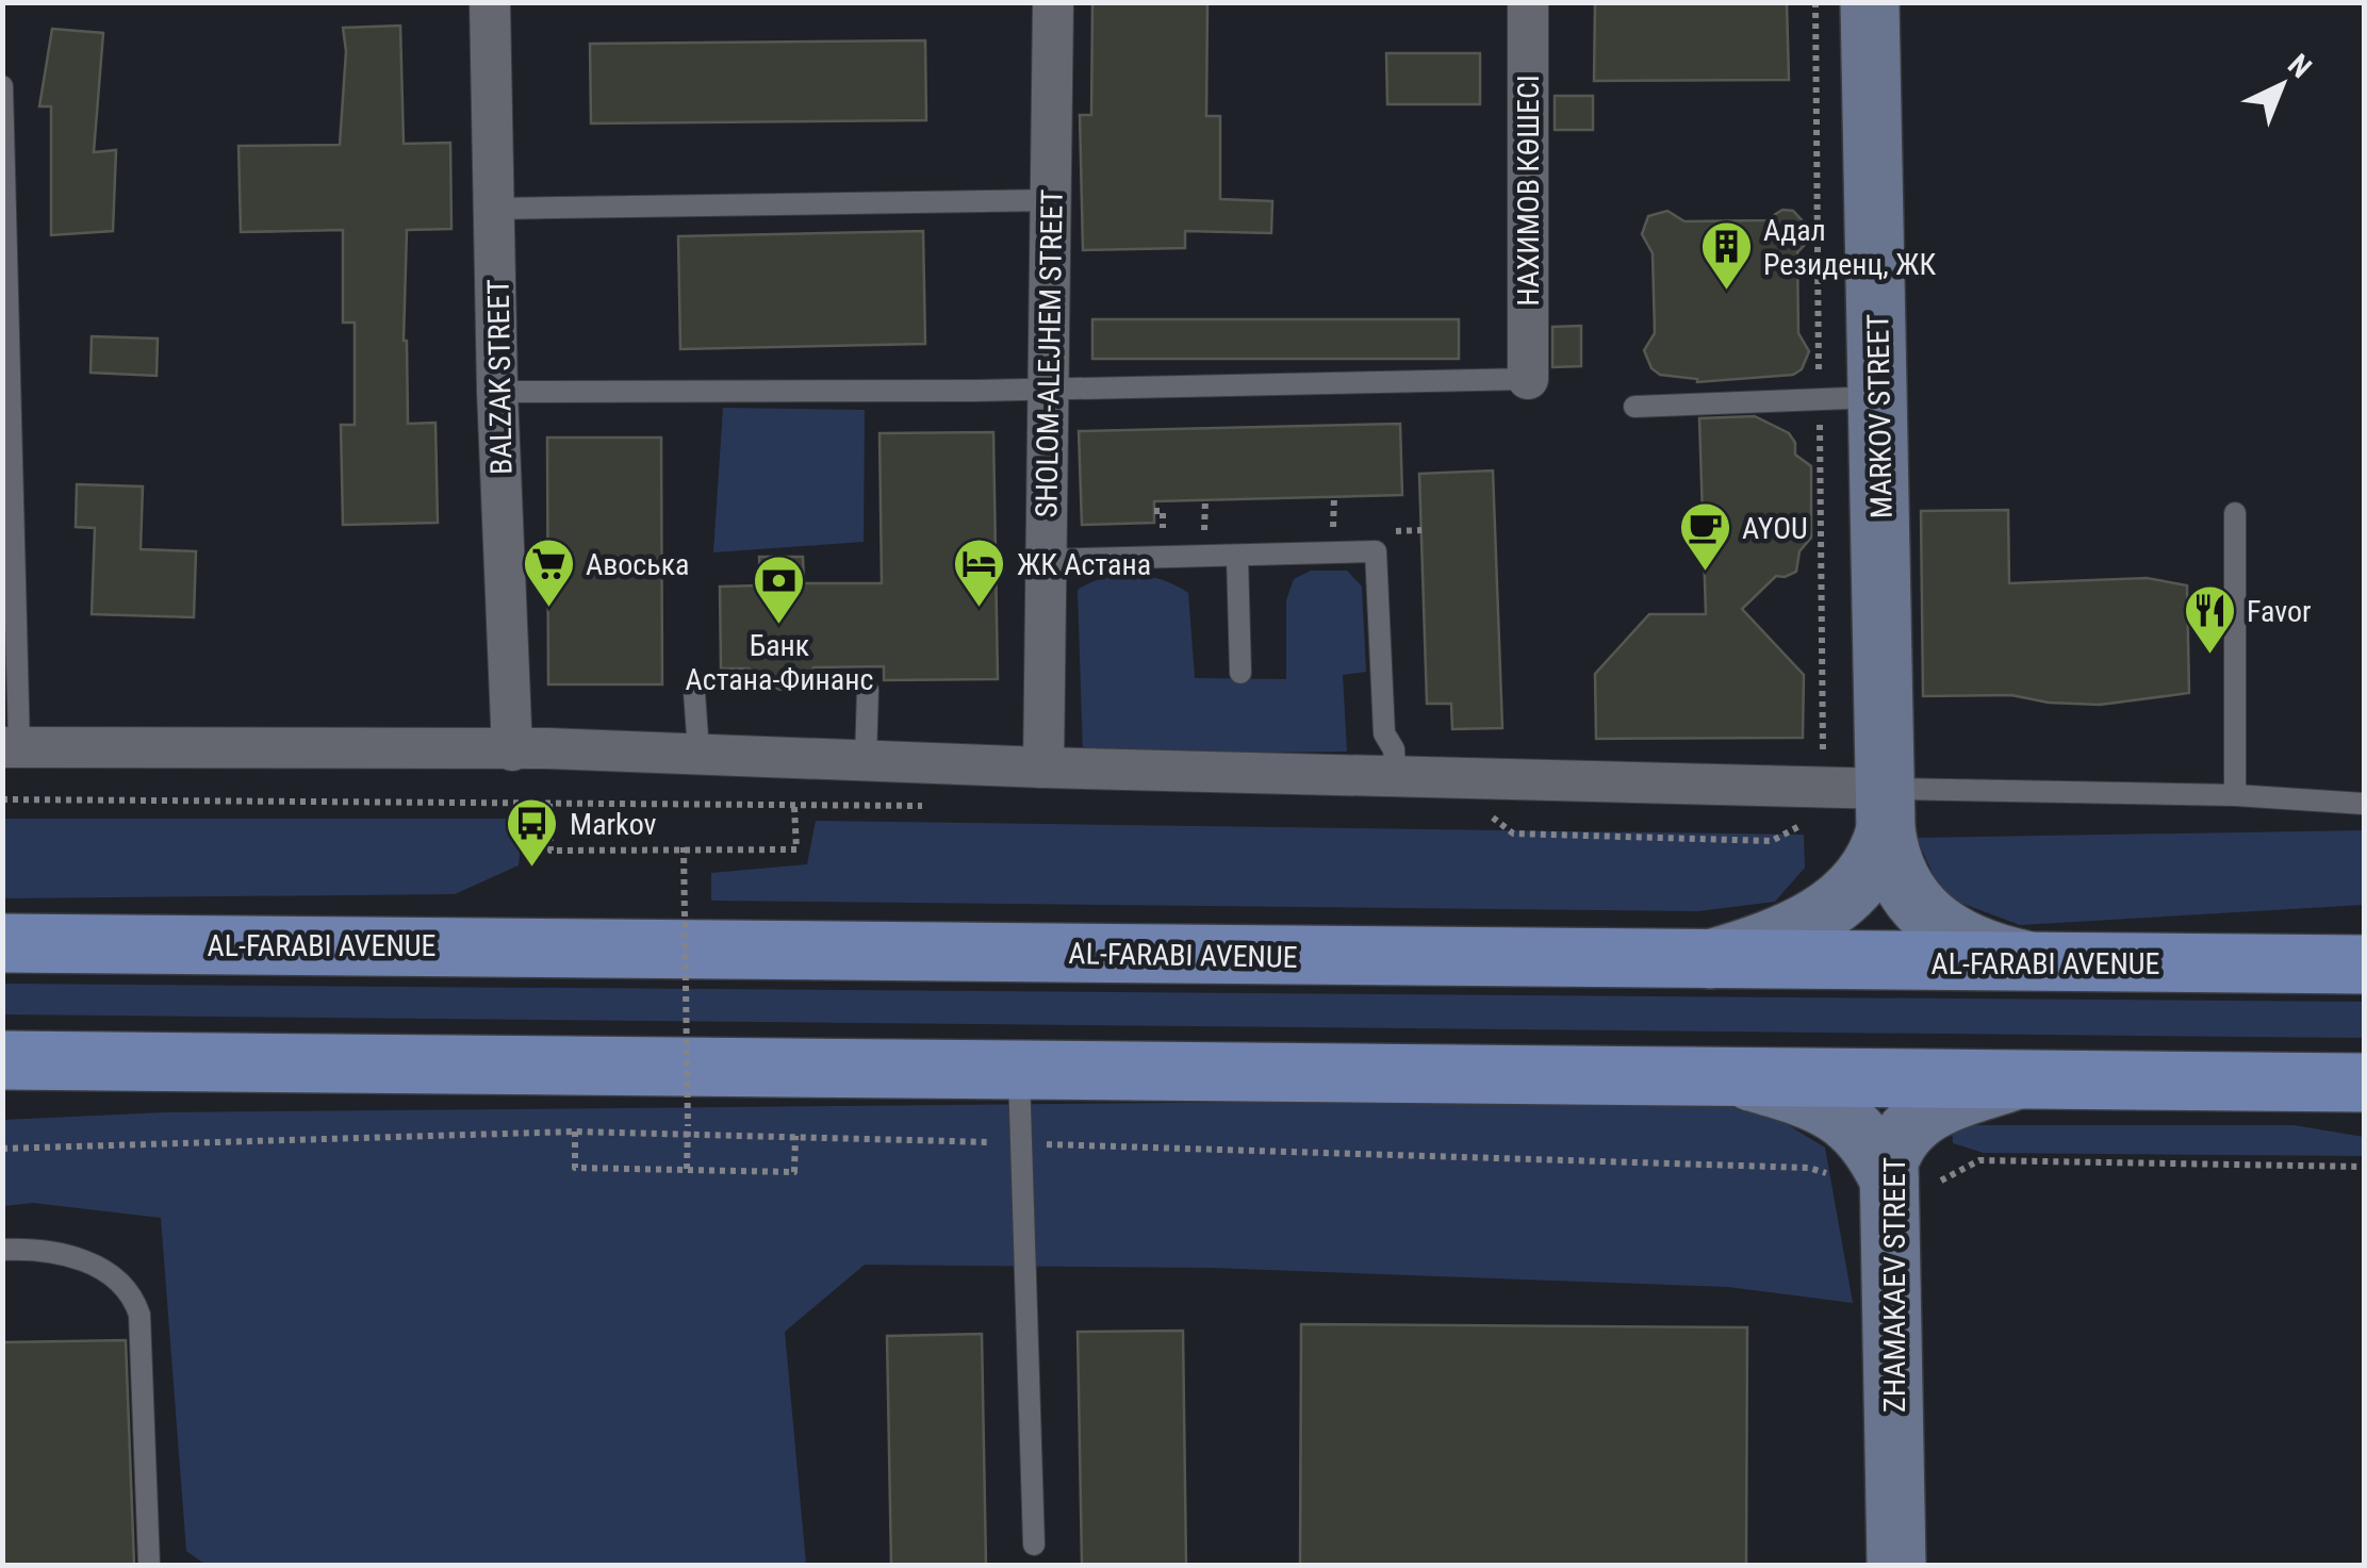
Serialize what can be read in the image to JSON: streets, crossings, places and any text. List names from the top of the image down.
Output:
{
  "streets": {
    "main road": ["AL-FARABI AVENUE"],
    "street": [
      "НАХИМОВ КӨШЕСІ",
      "SHOLOM-ALEJHEM STREET",
      "BALZAK STREET",
      "MARKOV STREET",
      "ZHAMAKAEV STREET"
    ]
  },
  "places": {
    "building": ["Адал Резиденц, ЖК"],
    "cafe": ["AYOU"],
    "supermarket": ["Авоська"],
    "hotel": ["ЖК Астана"],
    "bank": ["Банк Астана-Финанс"],
    "restaurant": ["Favor"],
    "bus stop": ["Markov"]
  },
  "north": "top right"
}
